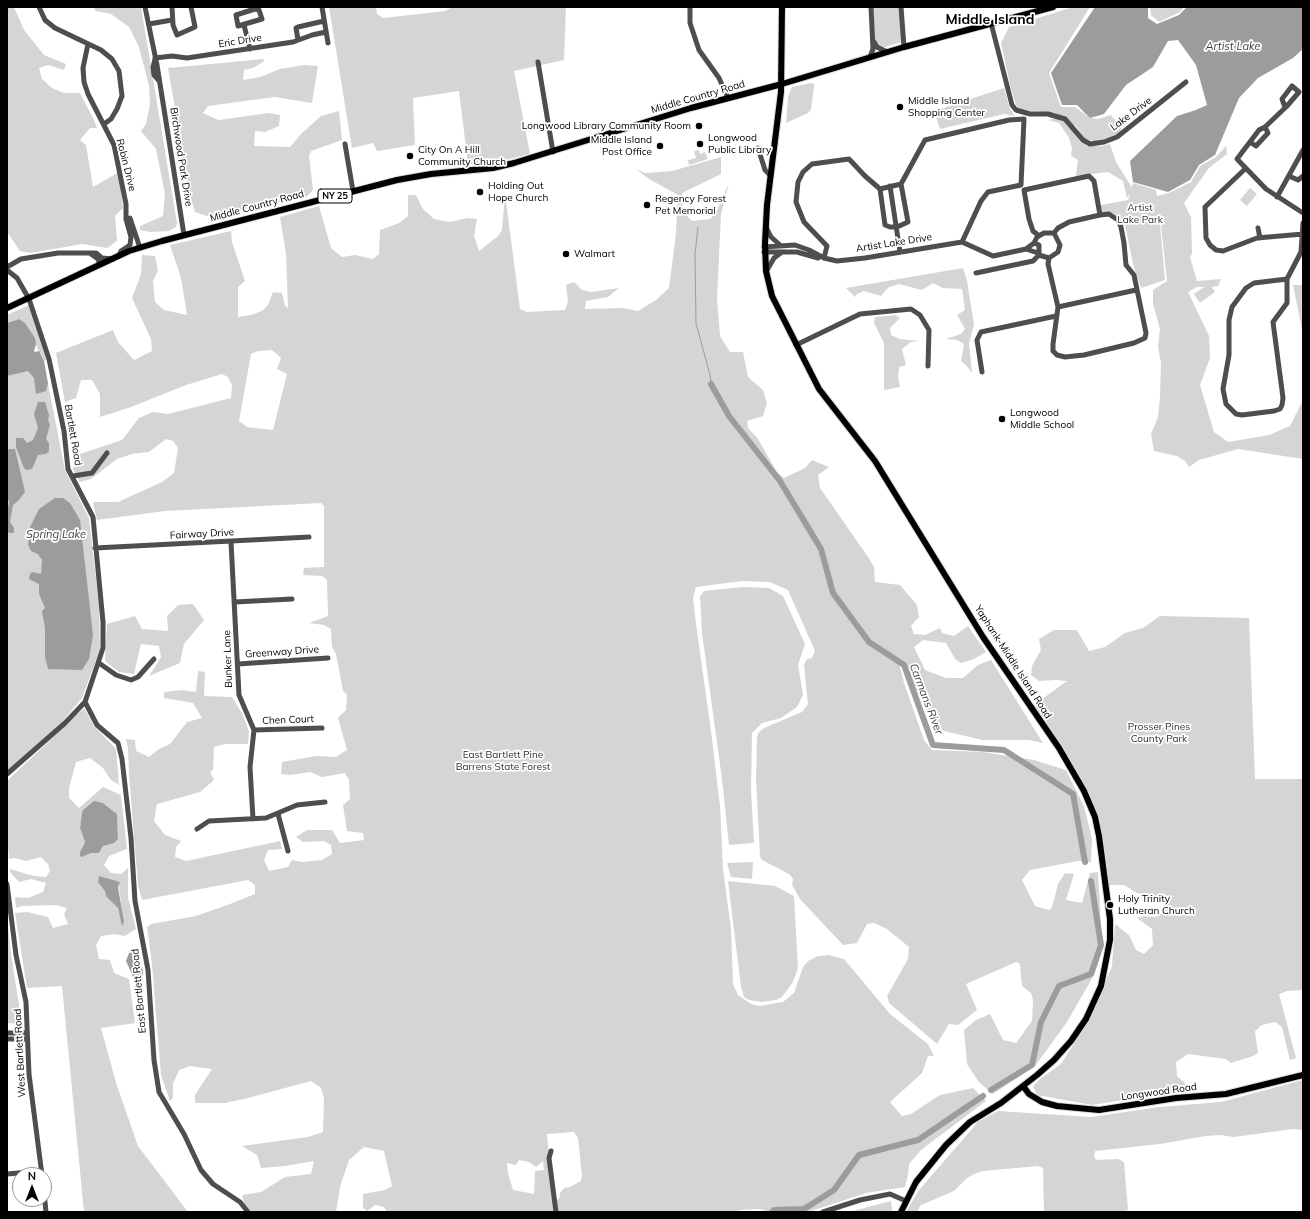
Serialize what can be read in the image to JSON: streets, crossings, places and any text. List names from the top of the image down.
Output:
{
  "streets": {
    "main road": [
      "Middle Country Road",
      "NY 25",
      "Yaphank-Middle Island Road",
      "Longwood Road"
    ],
    "street": [
      "Eric Drive",
      "Lake Drive",
      "Birchwood Park Drive",
      "Robin Drive",
      "Artist Lake Drive",
      "Bartlett Road",
      "Fairway Drive",
      "Greenway Drive",
      "Bunker Lane",
      "Chen Court",
      "East Bartlett Road",
      "West Bartlett Road"
    ]
  },
  "crossings": [
    ["Eric Drive", "Birchwood Park Drive"],
    ["Middle Country Road", "Lake Drive"],
    ["Middle Country Road", "Birchwood Park Drive"],
    ["Middle Country Road", "Robin Drive"],
    ["Middle Country Road", "Bartlett Road"],
    ["Middle Country Road", "Yaphank-Middle Island Road"],
    ["Artist Lake Drive", "Yaphank-Middle Island Road"],
    ["Bartlett Road", "Fairway Drive"],
    ["Bartlett Road", "East Bartlett Road"],
    ["Fairway Drive", "Bunker Lane"],
    ["Greenway Drive", "Bunker Lane"],
    ["Bunker Lane", "Chen Court"],
    ["Yaphank-Middle Island Road", "Longwood Road"]
  ],
  "districts": ["Middle Island"],
  "water": ["Artist Lake", "Spring Lake", "Carmans River"],
  "parks": ["Artist Lake Park", "Prosser Pines County Park", "East Bartlett Pine Barrens State Forest"],
  "places": [
    "Middle Island Shopping Center",
    "Longwood Library Community Room",
    "Longwood Public Library",
    "Middle Island Post Office",
    "City On A Hill Community Church",
    "Holding Out Hope Church",
    "Regency Forest Pet Memorial",
    "Walmart",
    "Longwood Middle School",
    "Holy Trinity Lutheran Church"
  ],
  "north": "top"
}
